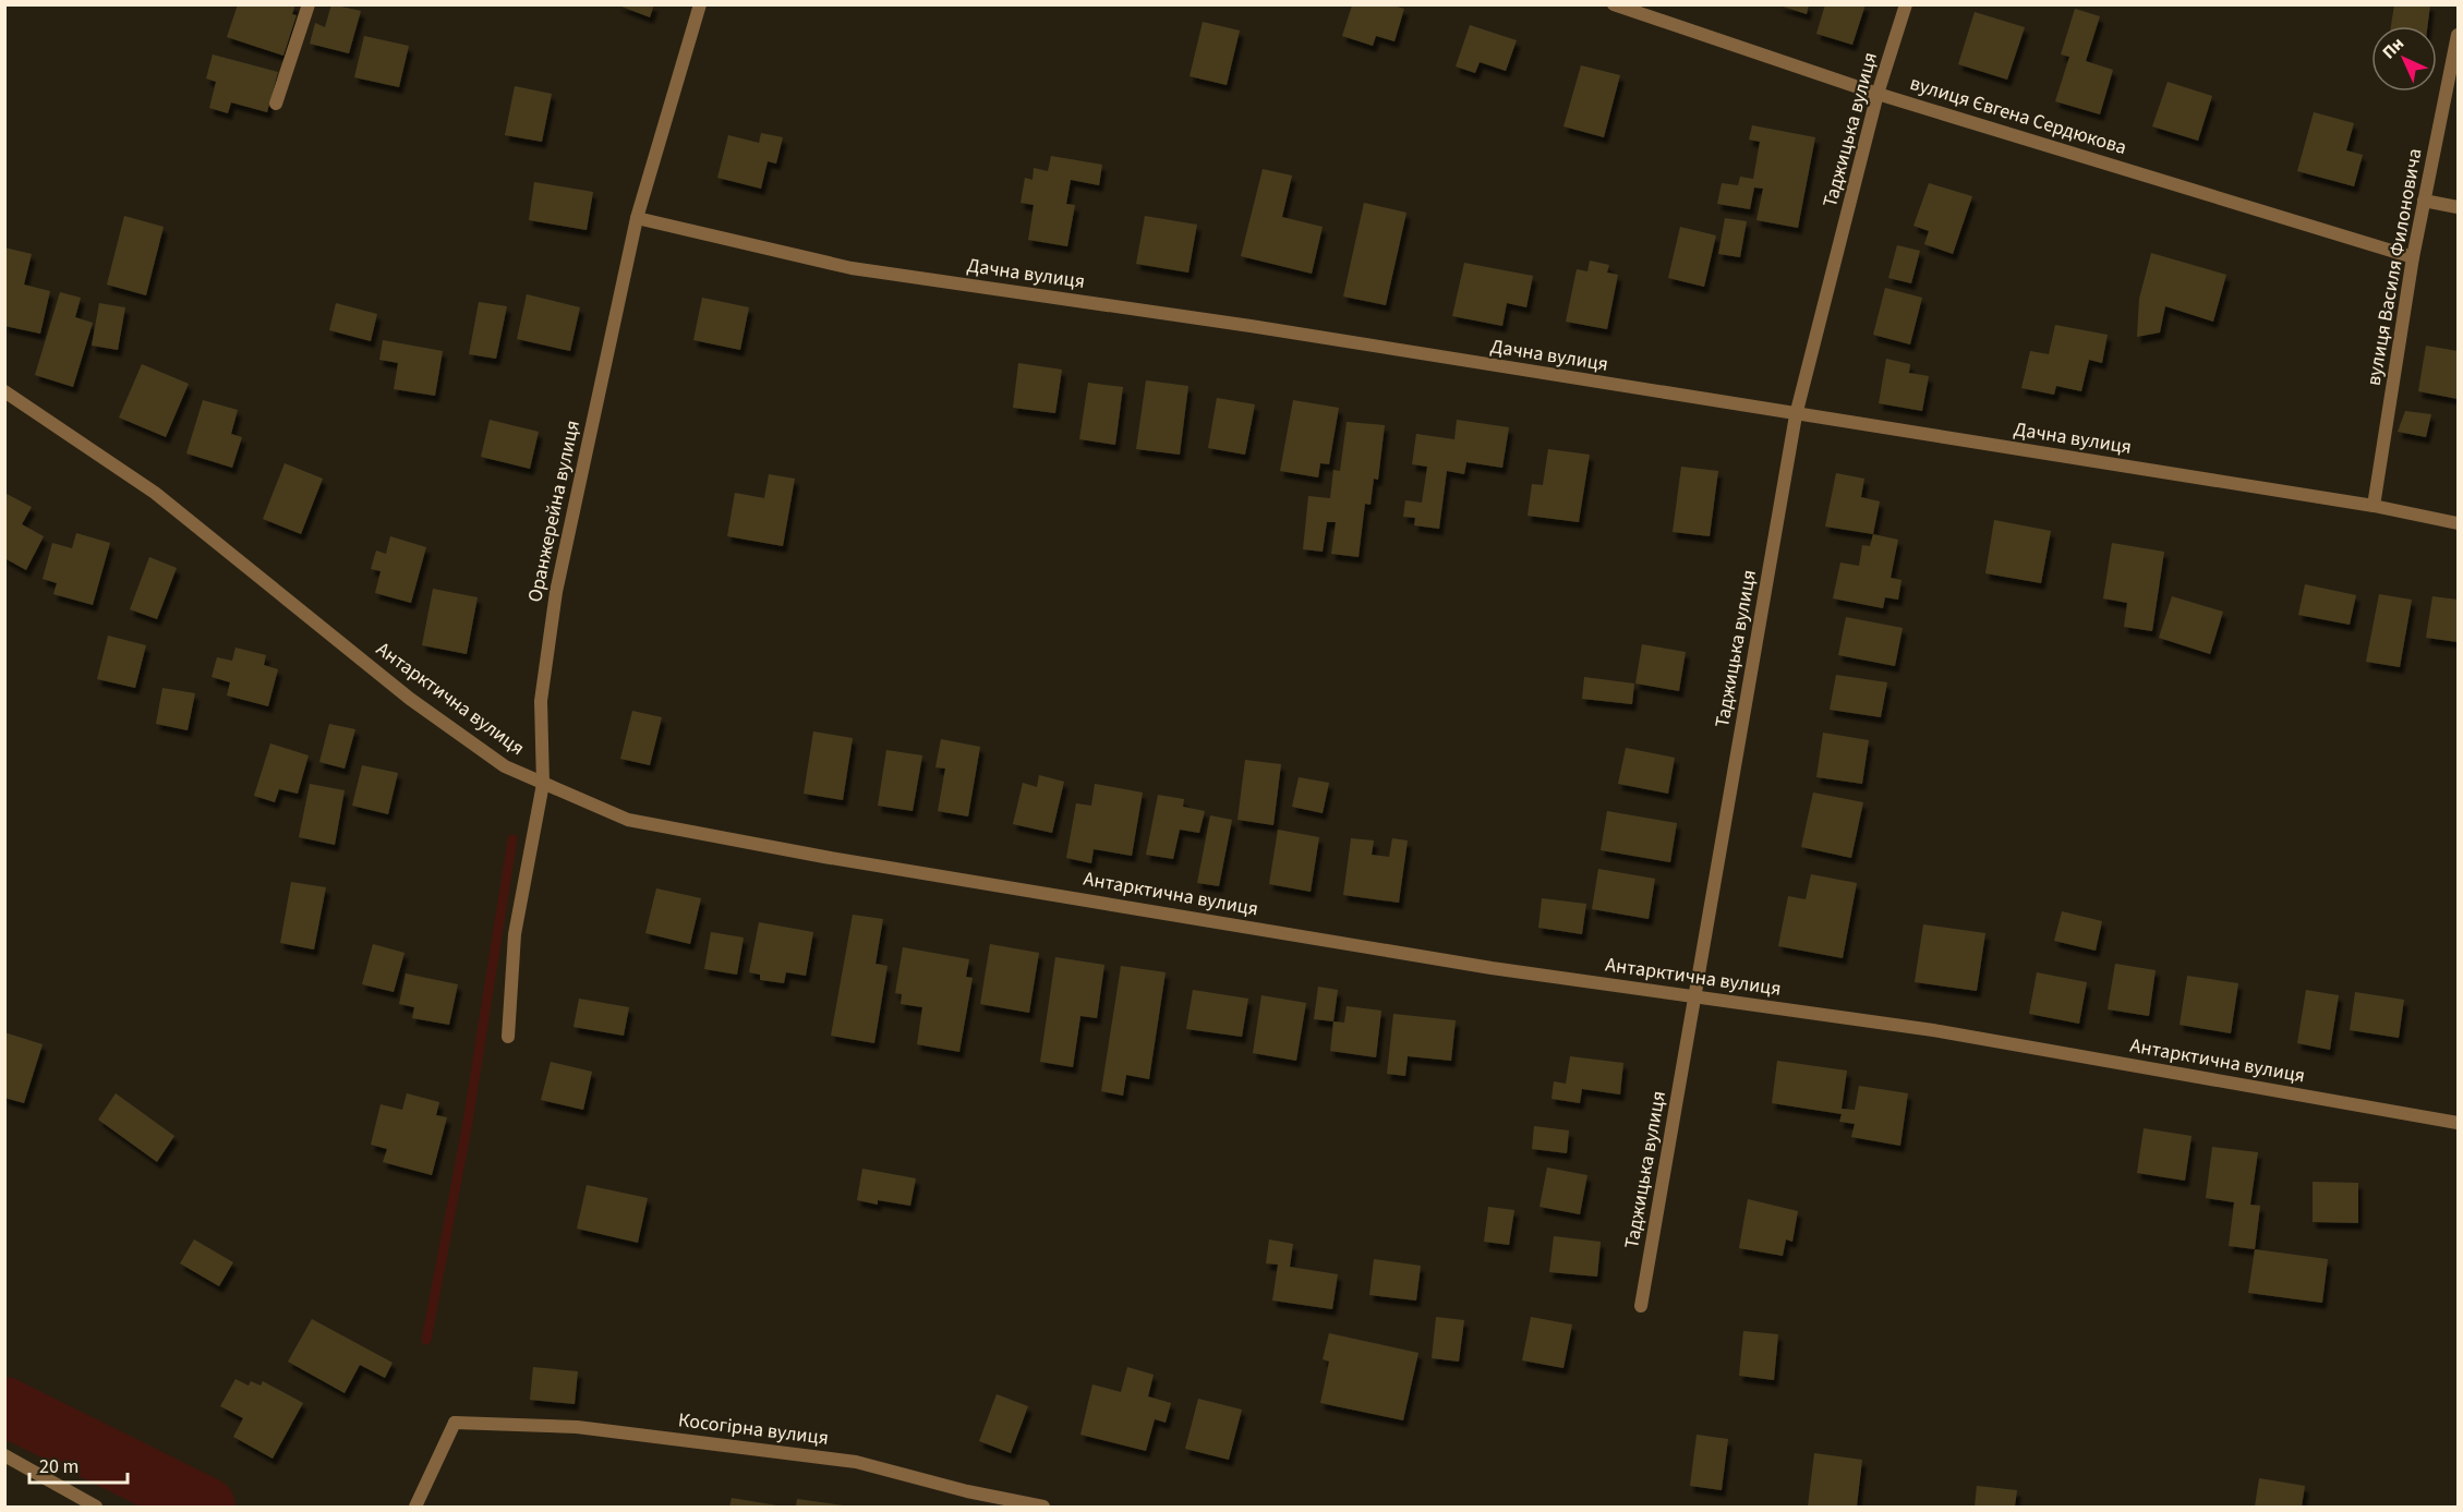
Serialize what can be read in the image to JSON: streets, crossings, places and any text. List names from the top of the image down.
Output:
{
  "streets": {
    "street": [
      "вулиця Євгена Сердюкова",
      "Таджицька вулиця",
      "вулиця Василя Филоновича",
      "Дачна вулиця",
      "Оранжерейна вулиця",
      "Антарктична вулиця",
      "Косогірна вулиця"
    ]
  },
  "crossings": [
    ["вулиця Євгена Сердюкова", "Таджицька вулиця"],
    ["вулиця Євгена Сердюкова", "вулиця Василя Филоновича"],
    ["Таджицька вулиця", "Дачна вулиця"],
    ["Таджицька вулиця", "Антарктична вулиця"],
    ["вулиця Василя Филоновича", "Дачна вулиця"],
    ["Дачна вулиця", "Оранжерейна вулиця"],
    ["Оранжерейна вулиця", "Антарктична вулиця"]
  ],
  "scale_bar": "20 m",
  "north": "top left"
}
